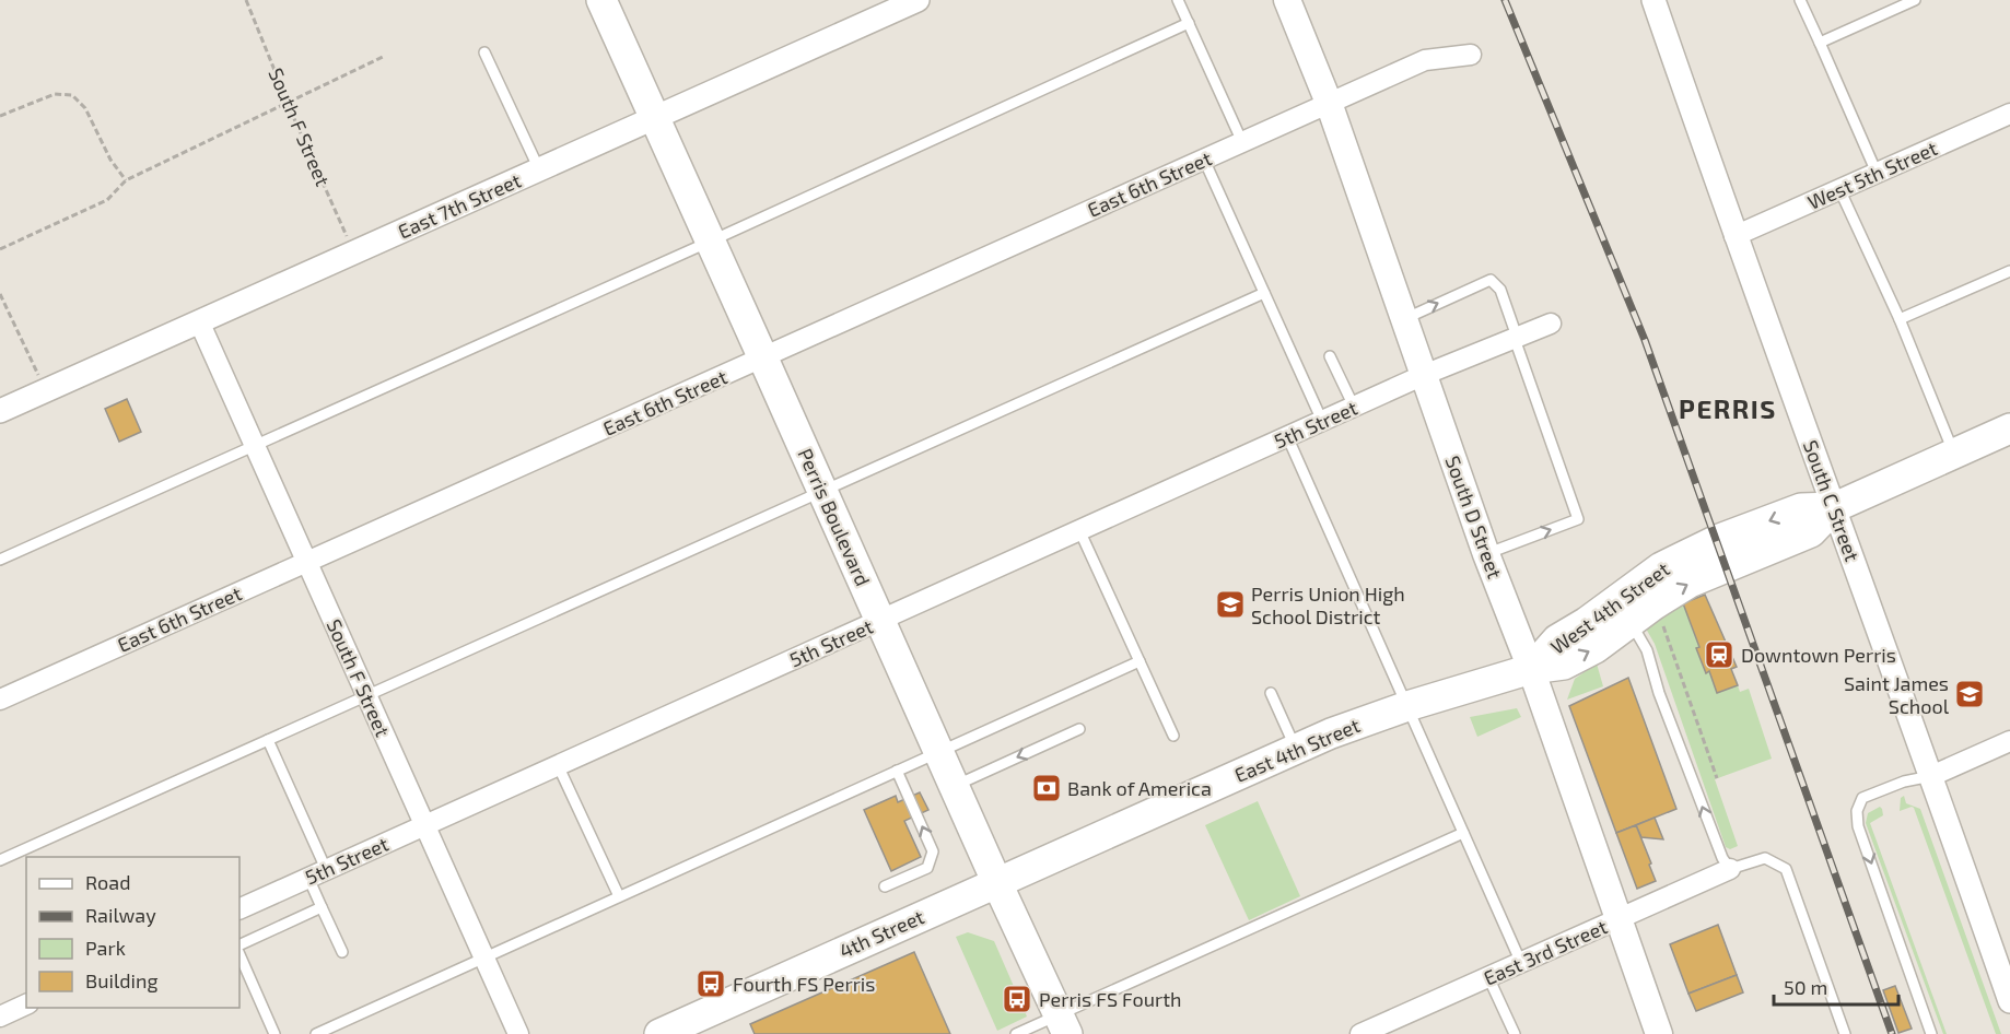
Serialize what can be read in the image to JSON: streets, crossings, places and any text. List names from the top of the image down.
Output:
{
  "streets": {
    "main road": [
      "Perris Boulevard",
      "South D Street",
      "West 4th Street",
      "East 4th Street",
      "4th Street"
    ],
    "street": [
      "South F Street",
      "West 5th Street",
      "East 6th Street",
      "East 7th Street",
      "5th Street",
      "South C Street",
      "East 3rd Street"
    ]
  },
  "crossings": [
    ["South F Street", "East 6th Street"],
    ["South F Street", "East 7th Street"],
    ["South F Street", "5th Street"],
    ["West 5th Street", "South C Street"],
    ["East 6th Street", "Perris Boulevard"],
    ["East 6th Street", "South D Street"],
    ["East 7th Street", "Perris Boulevard"],
    ["5th Street", "Perris Boulevard"],
    ["5th Street", "South D Street"],
    ["South C Street", "West 4th Street"],
    ["Perris Boulevard", "East 4th Street"],
    ["Perris Boulevard", "4th Street"],
    ["South D Street", "West 4th Street"],
    ["South D Street", "East 4th Street"],
    ["South D Street", "East 3rd Street"],
    ["West 4th Street", "East 4th Street"],
    ["East 4th Street", "4th Street"]
  ],
  "districts": ["PERRIS"],
  "places": {
    "school or university": ["Perris Union High School District", "Saint James School"],
    "station": ["Downtown Perris"],
    "bank": ["Bank of America"],
    "bus stop": ["Fourth FS Perris", "Perris FS Fourth"]
  },
  "legend": [
    "Road",
    "Railway",
    "Park",
    "Building"
  ],
  "scale_bar": "50 m"
}
